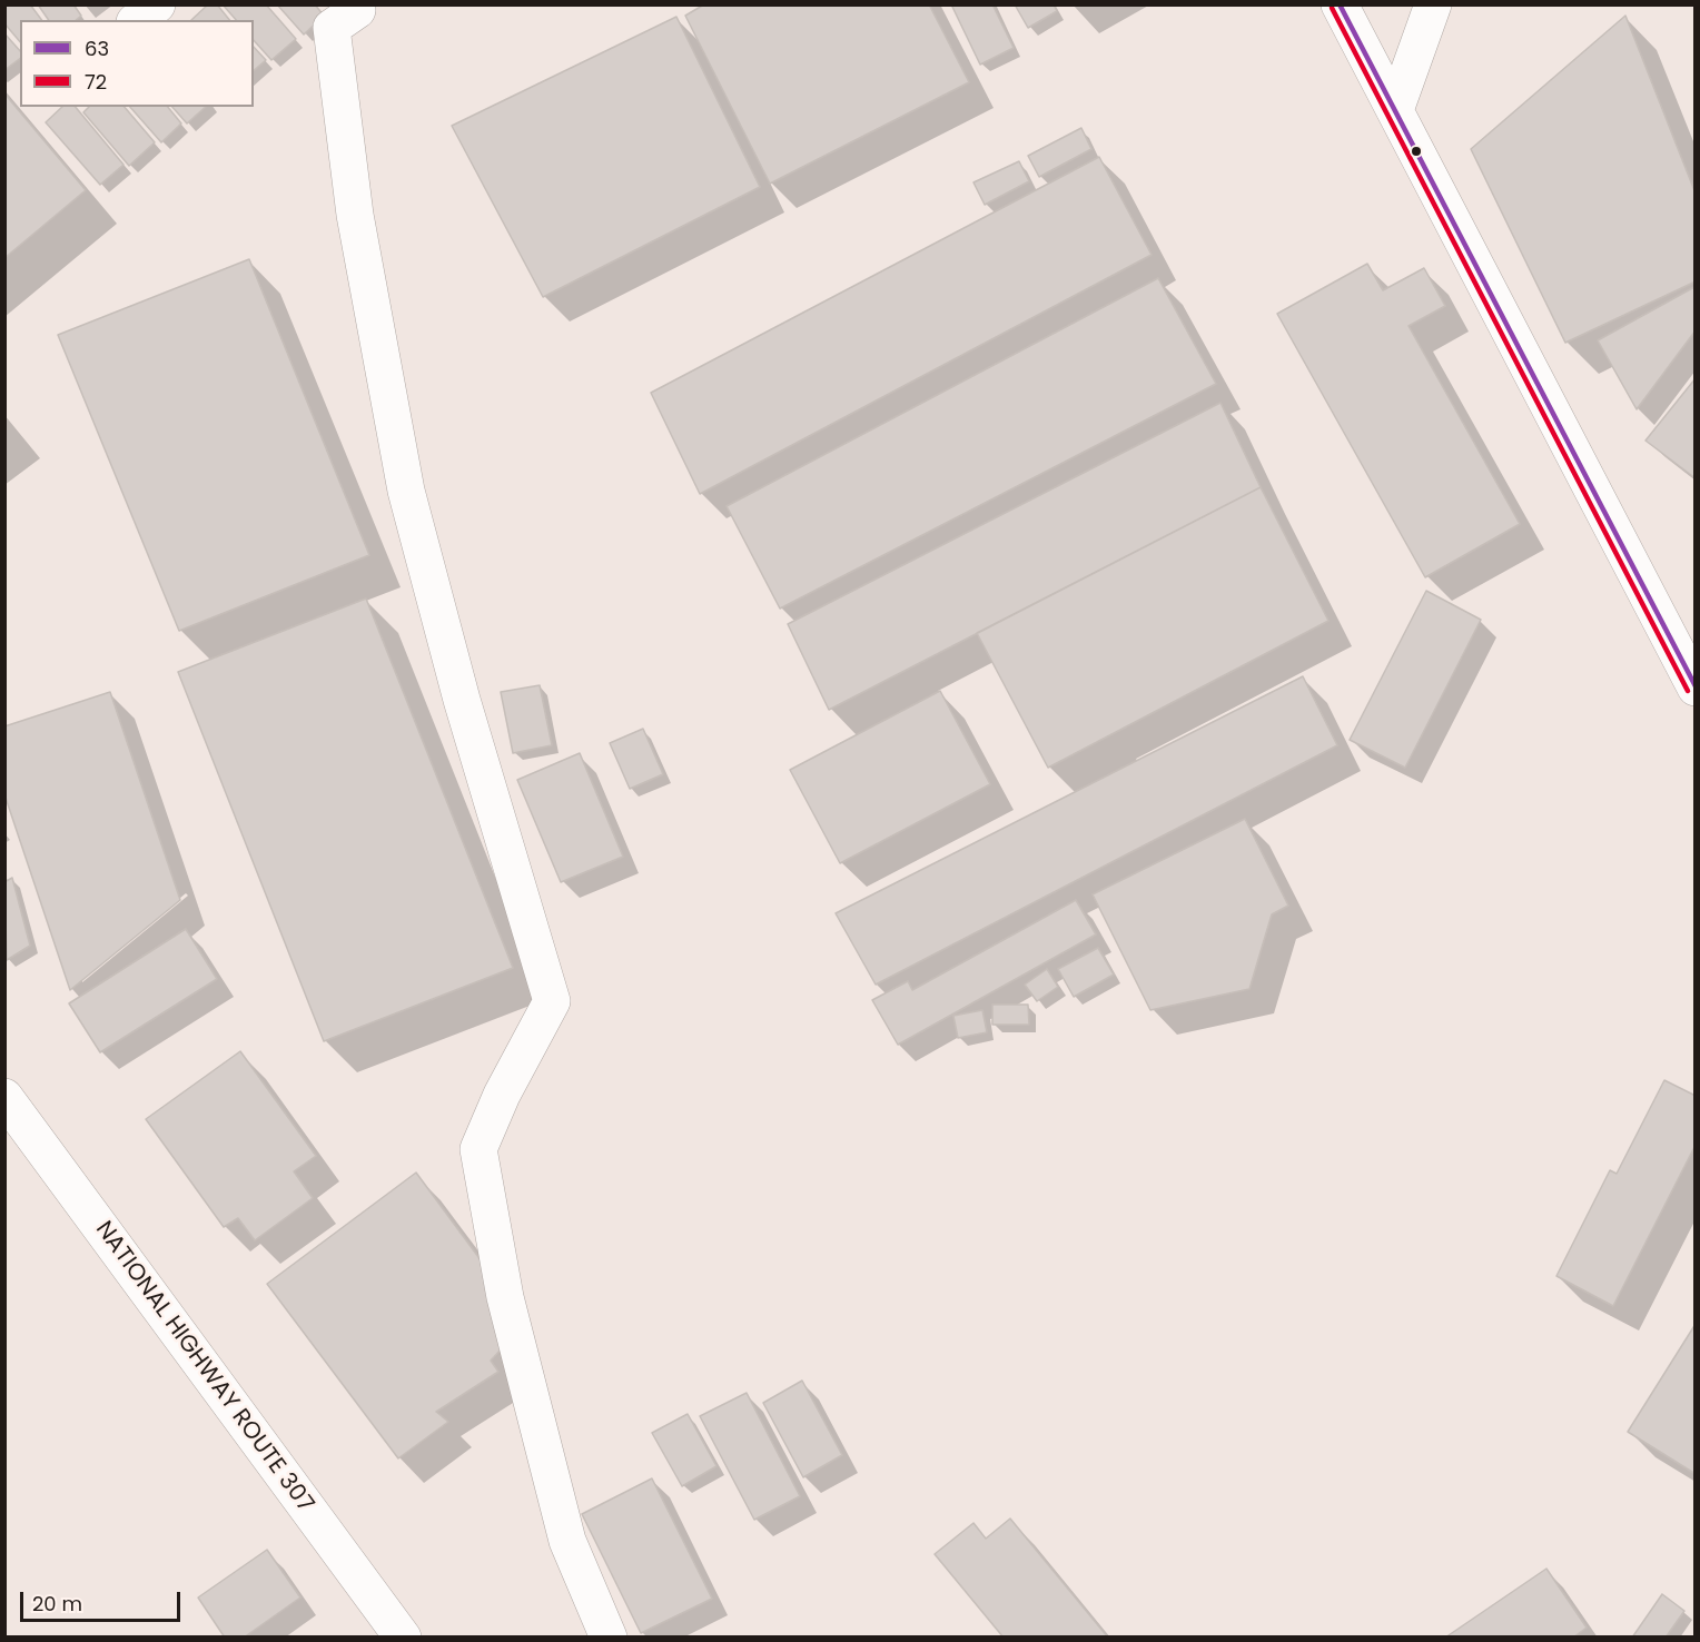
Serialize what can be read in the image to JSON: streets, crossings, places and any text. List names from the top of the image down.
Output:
{
  "streets": {
    "main road": ["NATIONAL HIGHWAY ROUTE 307"]
  },
  "lines": ["transit line 63", "transit line 72"],
  "legend": ["63", "72"],
  "scale_bar": "20 m"
}
